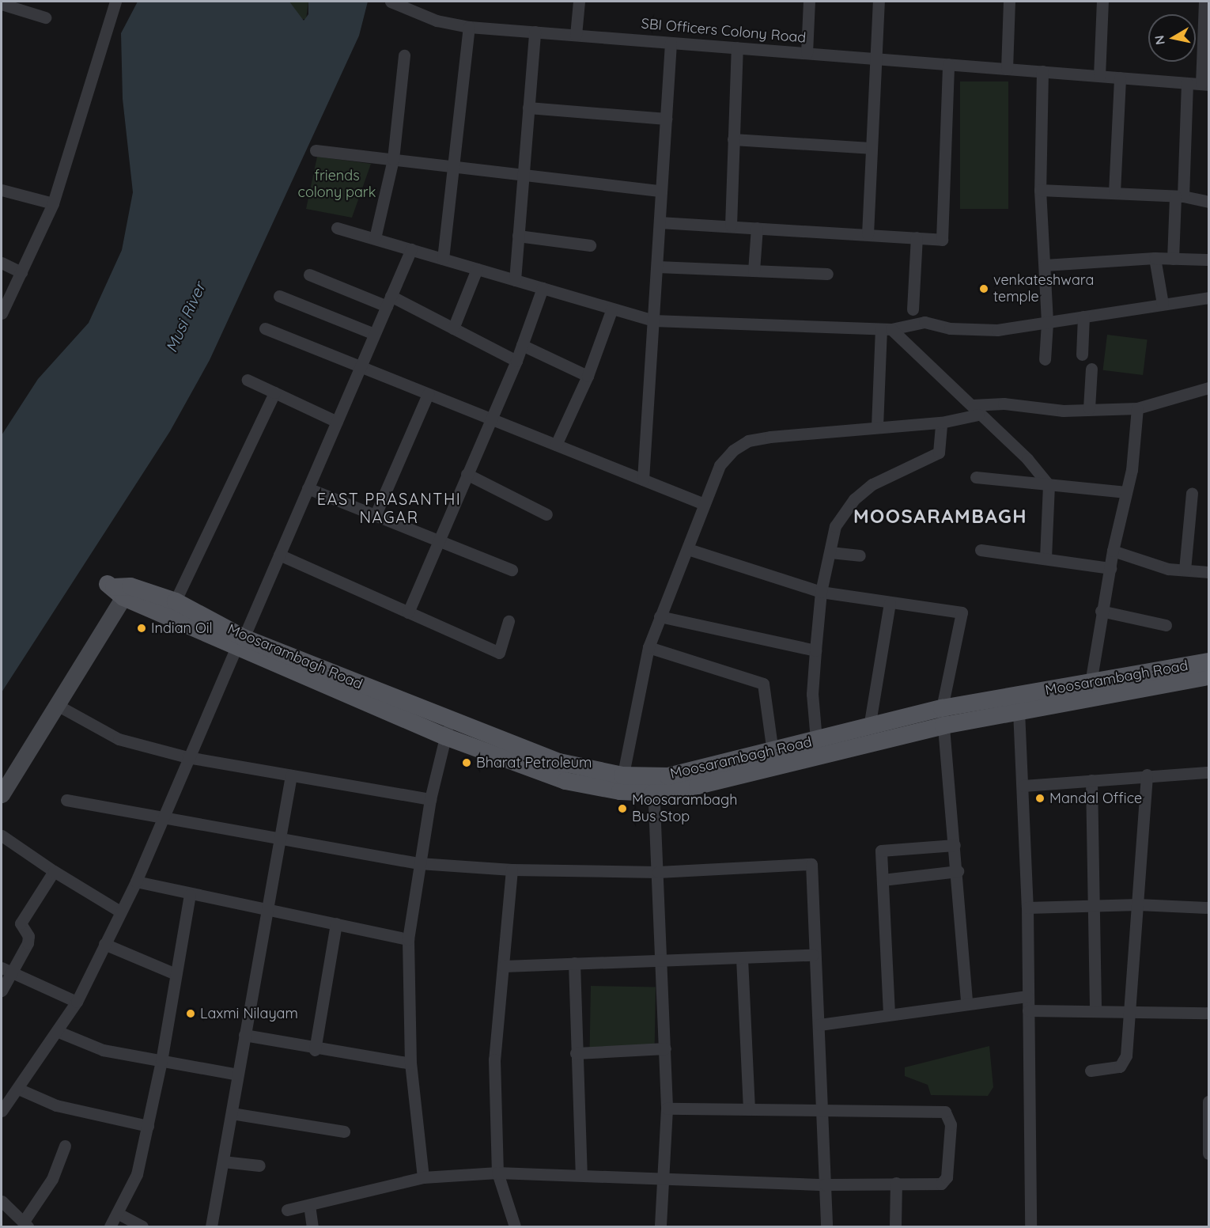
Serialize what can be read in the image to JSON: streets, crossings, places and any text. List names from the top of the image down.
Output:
{
  "streets": {
    "main road": ["Moosarambagh Road"],
    "street": ["SBI Officers Colony Road"]
  },
  "districts": ["EAST PRASANTHI NAGAR", "MOOSARAMBAGH"],
  "water": ["Musi River"],
  "parks": ["friends colony park"],
  "places": [
    "venkateshwara temple",
    "Indian Oil",
    "Bharat Petroleum",
    "Mandal Office",
    "Moosarambagh Bus Stop",
    "Laxmi Nilayam"
  ],
  "north": "left"
}
